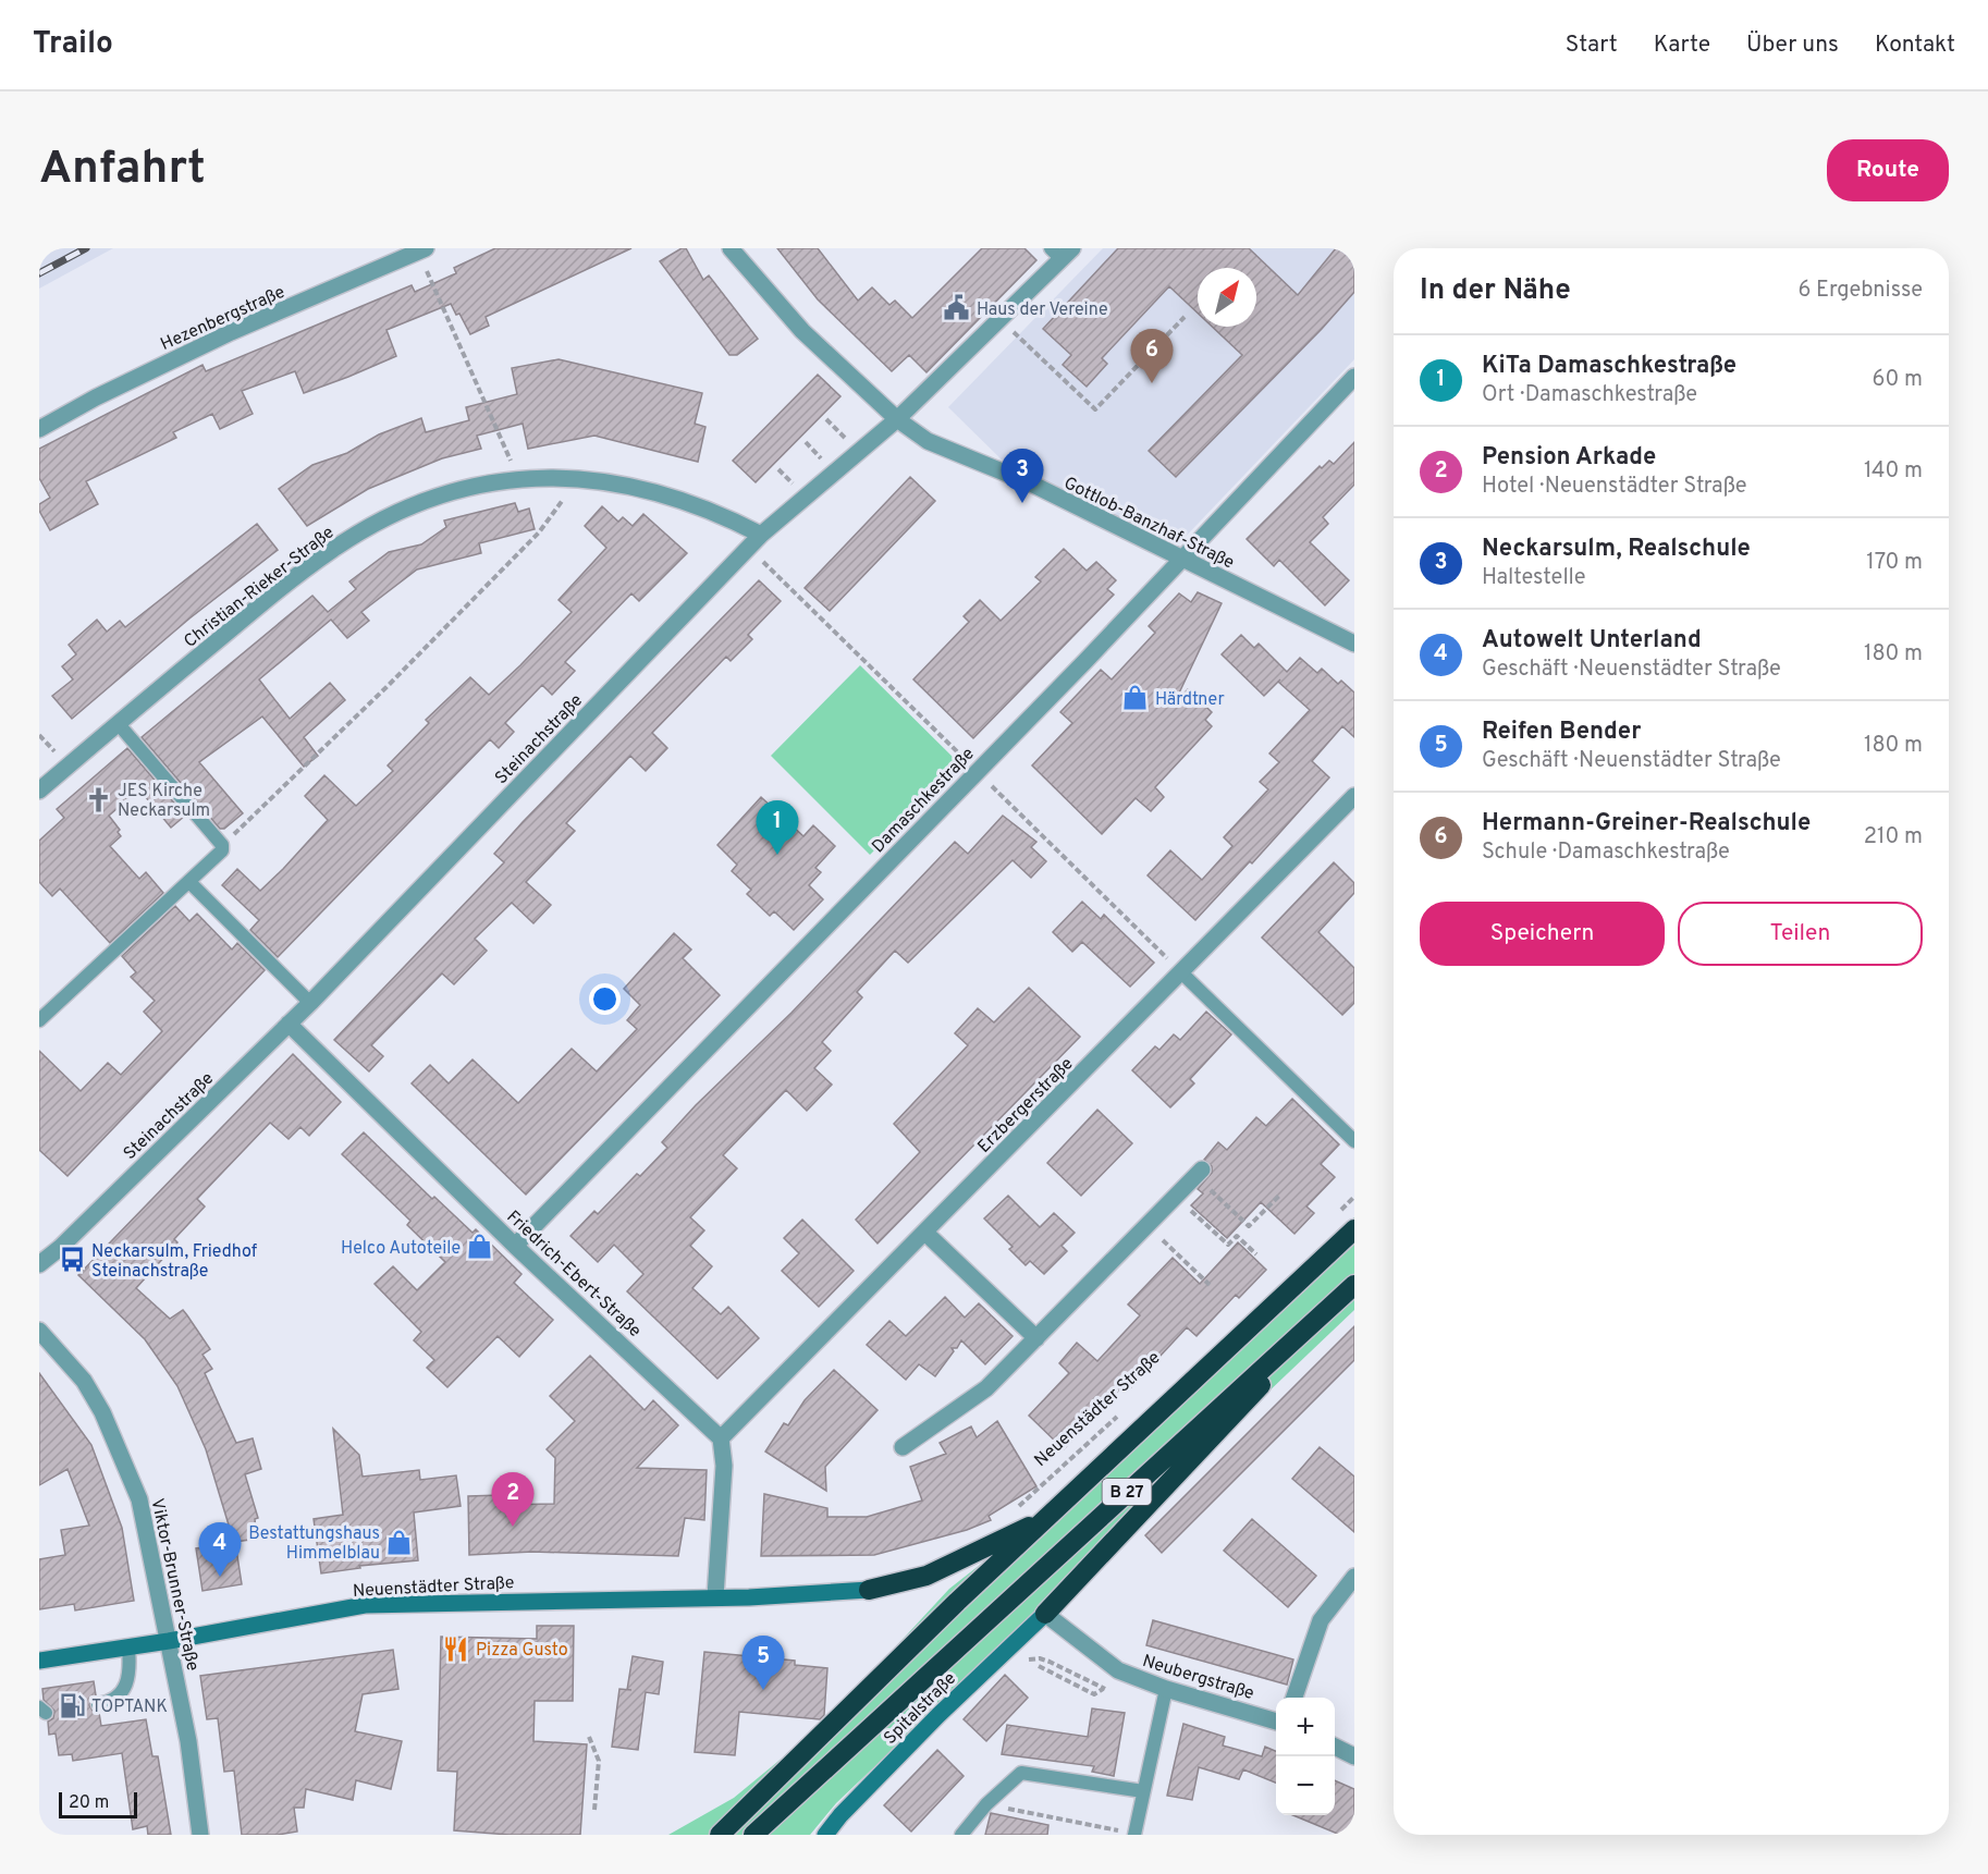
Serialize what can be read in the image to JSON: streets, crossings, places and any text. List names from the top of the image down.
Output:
{
  "streets": {
    "highway": ["B 27"],
    "main road": ["Neuenstädter Straße", "Spitalstraße"],
    "street": [
      "Hezenbergstraße",
      "Gottlob-Banzhaf-Straße",
      "Christian-Rieker-Straße",
      "Steinachstraße",
      "Damaschkestraße",
      "Erzbergerstraße",
      "Friedrich-Ebert-Straße",
      "Viktor-Brunner-Straße",
      "Neubergstraße"
    ]
  },
  "crossings": [
    ["Gottlob-Banzhaf-Straße", "Steinachstraße"],
    ["Gottlob-Banzhaf-Straße", "Damaschkestraße"],
    ["Christian-Rieker-Straße", "Steinachstraße"],
    ["Steinachstraße", "Friedrich-Ebert-Straße"],
    ["Damaschkestraße", "Friedrich-Ebert-Straße"],
    ["Erzbergerstraße", "Friedrich-Ebert-Straße"],
    ["Neuenstädter Straße", "Viktor-Brunner-Straße"],
    ["Neubergstraße", "Spitalstraße"]
  ],
  "places": {
    "public building": ["Haus der Vereine"],
    "shop": ["Härdtner", "Helco Autoteile", "Bestattungshaus Himmelblau"],
    "church": ["JES Kirche Neckarsulm"],
    "bus stop": ["Neckarsulm, Friedhof Steinachstraße"],
    "restaurant": ["Pizza Gusto"],
    "fuel station": ["TOPTANK"]
  },
  "scale_bar": "20 m",
  "north": "top right",
  "page": {
    "header": "Trailo",
    "nav": [
      "Start",
      "Karte",
      "Über uns",
      "Kontakt"
    ],
    "buttons": [
      "Route",
      ["Speichern", "Teilen"]
    ],
    "title": "Anfahrt",
    "heading": ["In der Nähe", "6 Ergebnisse"],
    "pins": [
      "6",
      "3",
      "1",
      "2",
      "4",
      "5"
    ],
    "list": [
      {
        "mark": "1",
        "name": "KiTa Damaschkestraße",
        "note": "Ort · Damaschkestraße",
        "value": "60 m"
      },
      {
        "mark": "2",
        "name": "Pension Arkade",
        "note": "Hotel · Neuenstädter Straße",
        "value": "140 m"
      },
      {
        "mark": "3",
        "name": "Neckarsulm, Realschule",
        "note": "Haltestelle",
        "value": "170 m"
      },
      {
        "mark": "4",
        "name": "Autowelt Unterland",
        "note": "Geschäft · Neuenstädter Straße",
        "value": "180 m"
      },
      {
        "mark": "5",
        "name": "Reifen Bender",
        "note": "Geschäft · Neuenstädter Straße",
        "value": "180 m"
      },
      {
        "mark": "6",
        "name": "Hermann-Greiner-Realschule",
        "note": "Schule · Damaschkestraße",
        "value": "210 m"
      }
    ],
    "map_buttons": ["+", "−"],
    "scale": "20 m"
  }
}
